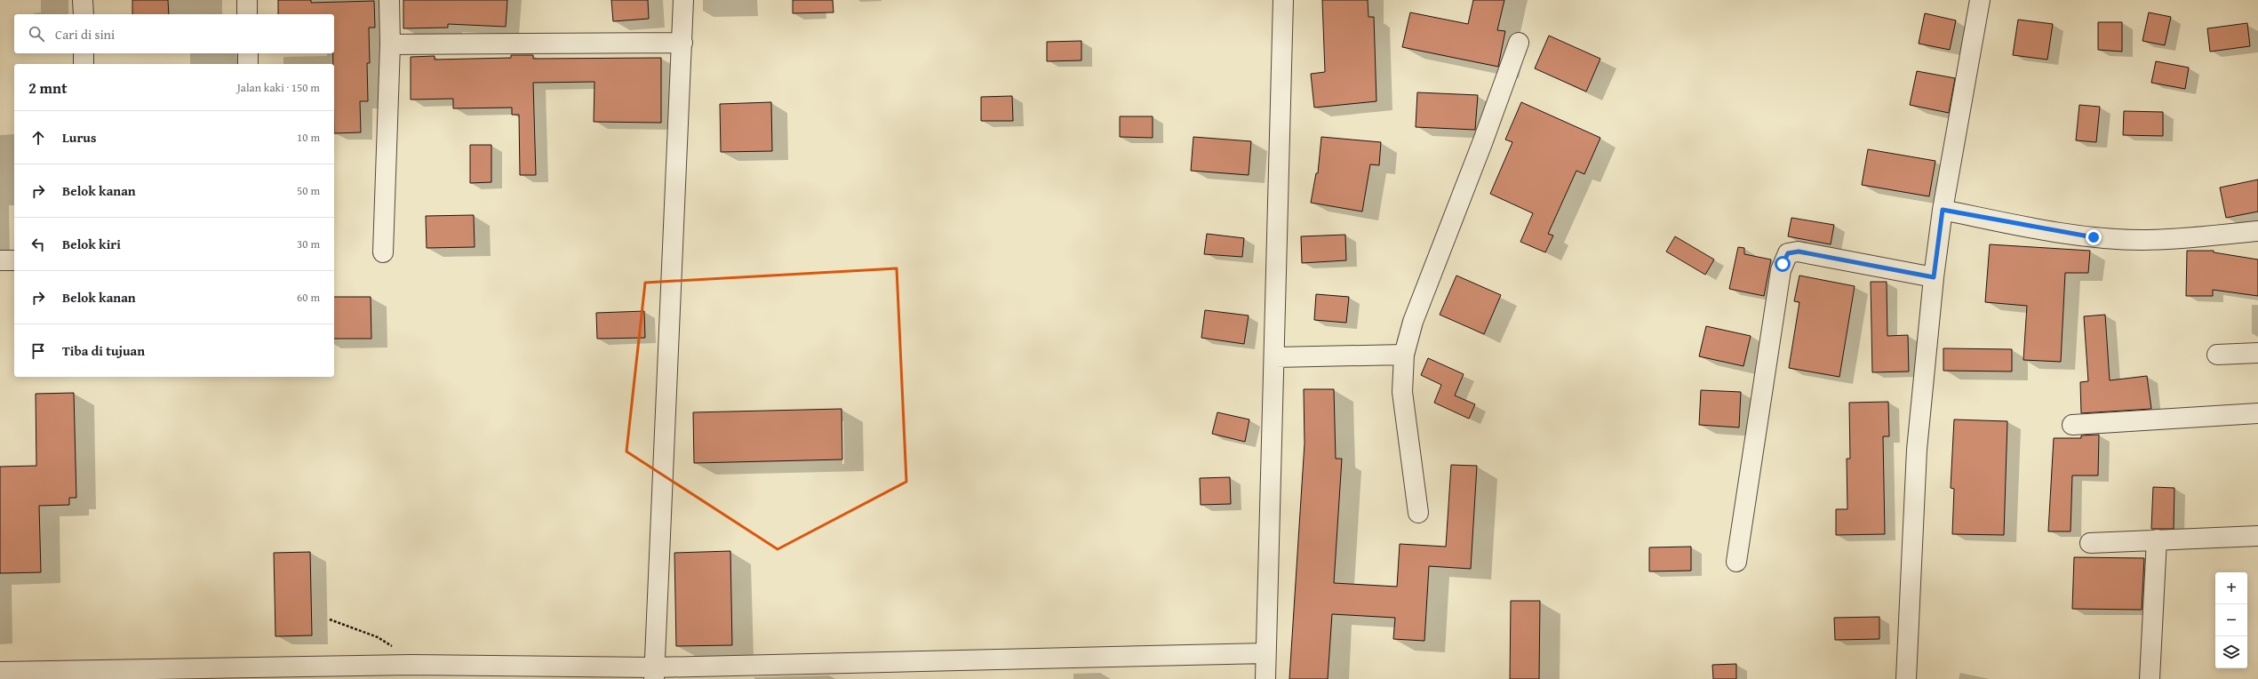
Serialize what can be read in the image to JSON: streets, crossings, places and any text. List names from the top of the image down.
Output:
{
  "page": {
    "search": "Cari di sini",
    "heading": ["2 mnt", "Jalan kaki · 150 m"],
    "list": [
      ["Lurus", "10 m"],
      ["Belok kanan", "50 m"],
      ["Belok kiri", "30 m"],
      ["Belok kanan", "60 m"],
      "Tiba di tujuan"
    ],
    "map_buttons": ["+", "−"]
  }
}
